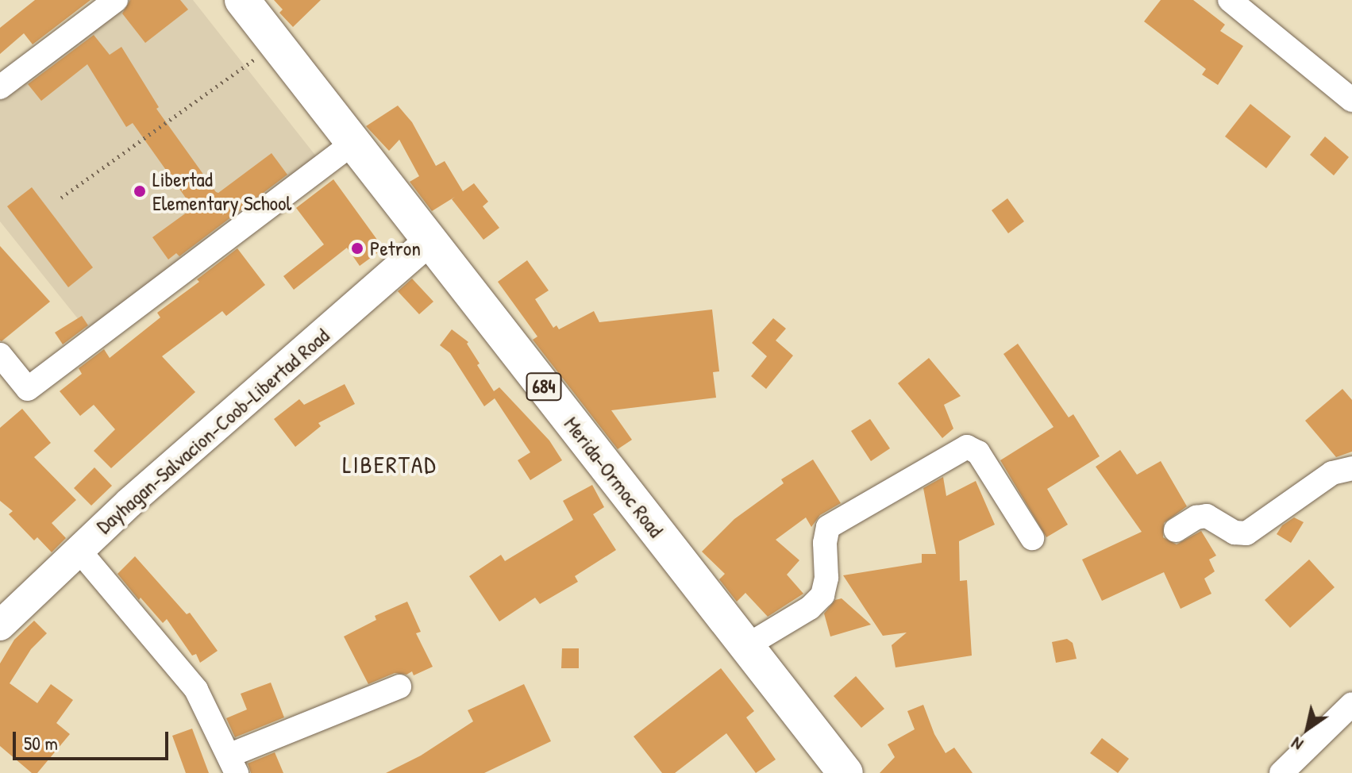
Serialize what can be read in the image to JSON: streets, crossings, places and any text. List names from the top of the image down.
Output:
{
  "streets": {
    "highway": ["684", "Merida-Ormoc Road"],
    "main road": ["Dayhagan-Salvacion-Coob-Libertad Road"]
  },
  "crossings": [
    ["Dayhagan-Salvacion-Coob-Libertad Road", "Merida-Ormoc Road"]
  ],
  "districts": ["LIBERTAD"],
  "places": ["Libertad Elementary School", "Petron"],
  "scale_bar": "50 m",
  "north": "bottom left"
}
